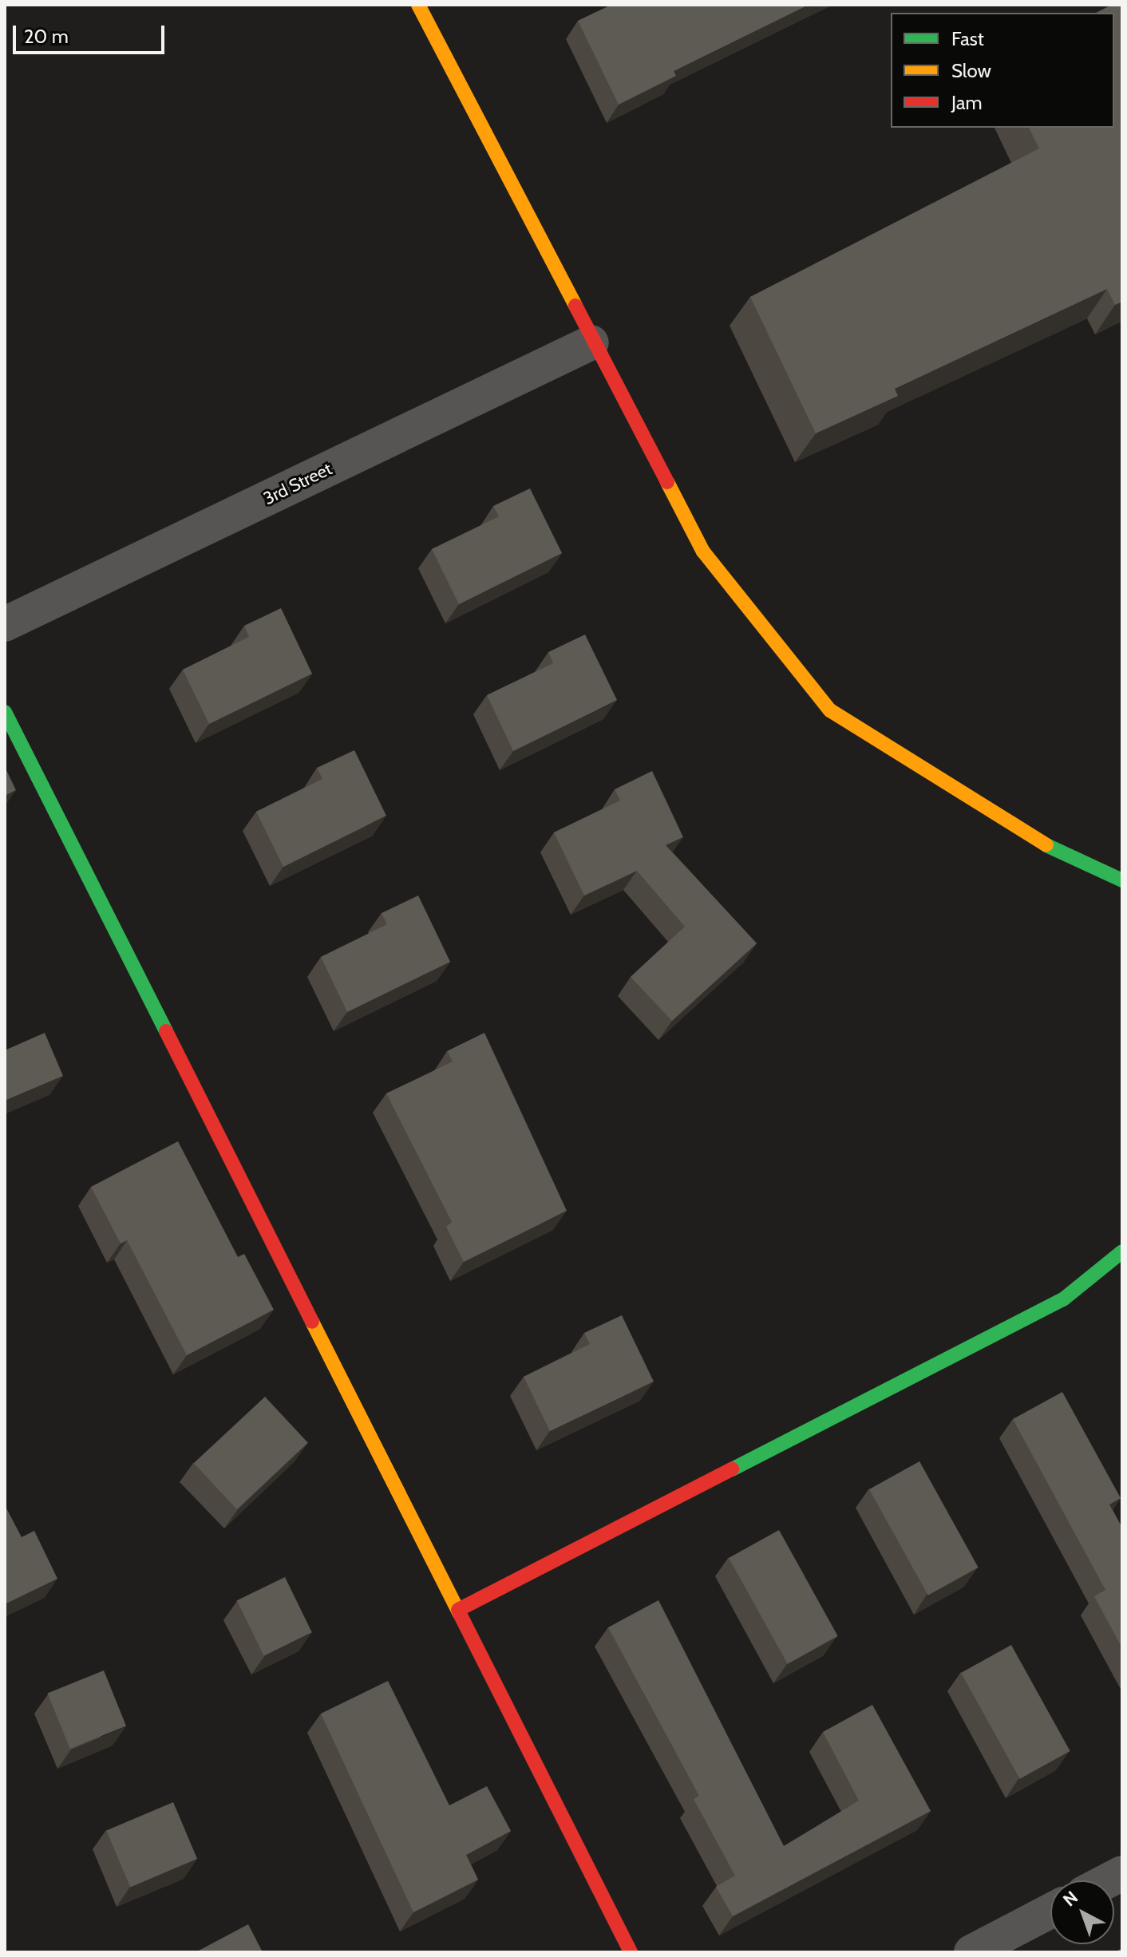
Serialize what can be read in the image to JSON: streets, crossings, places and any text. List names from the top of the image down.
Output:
{
  "streets": {
    "street": ["3rd Street"]
  },
  "legend": ["Fast", "Slow", "Jam"],
  "scale_bar": "20 m",
  "north": "top left"
}
